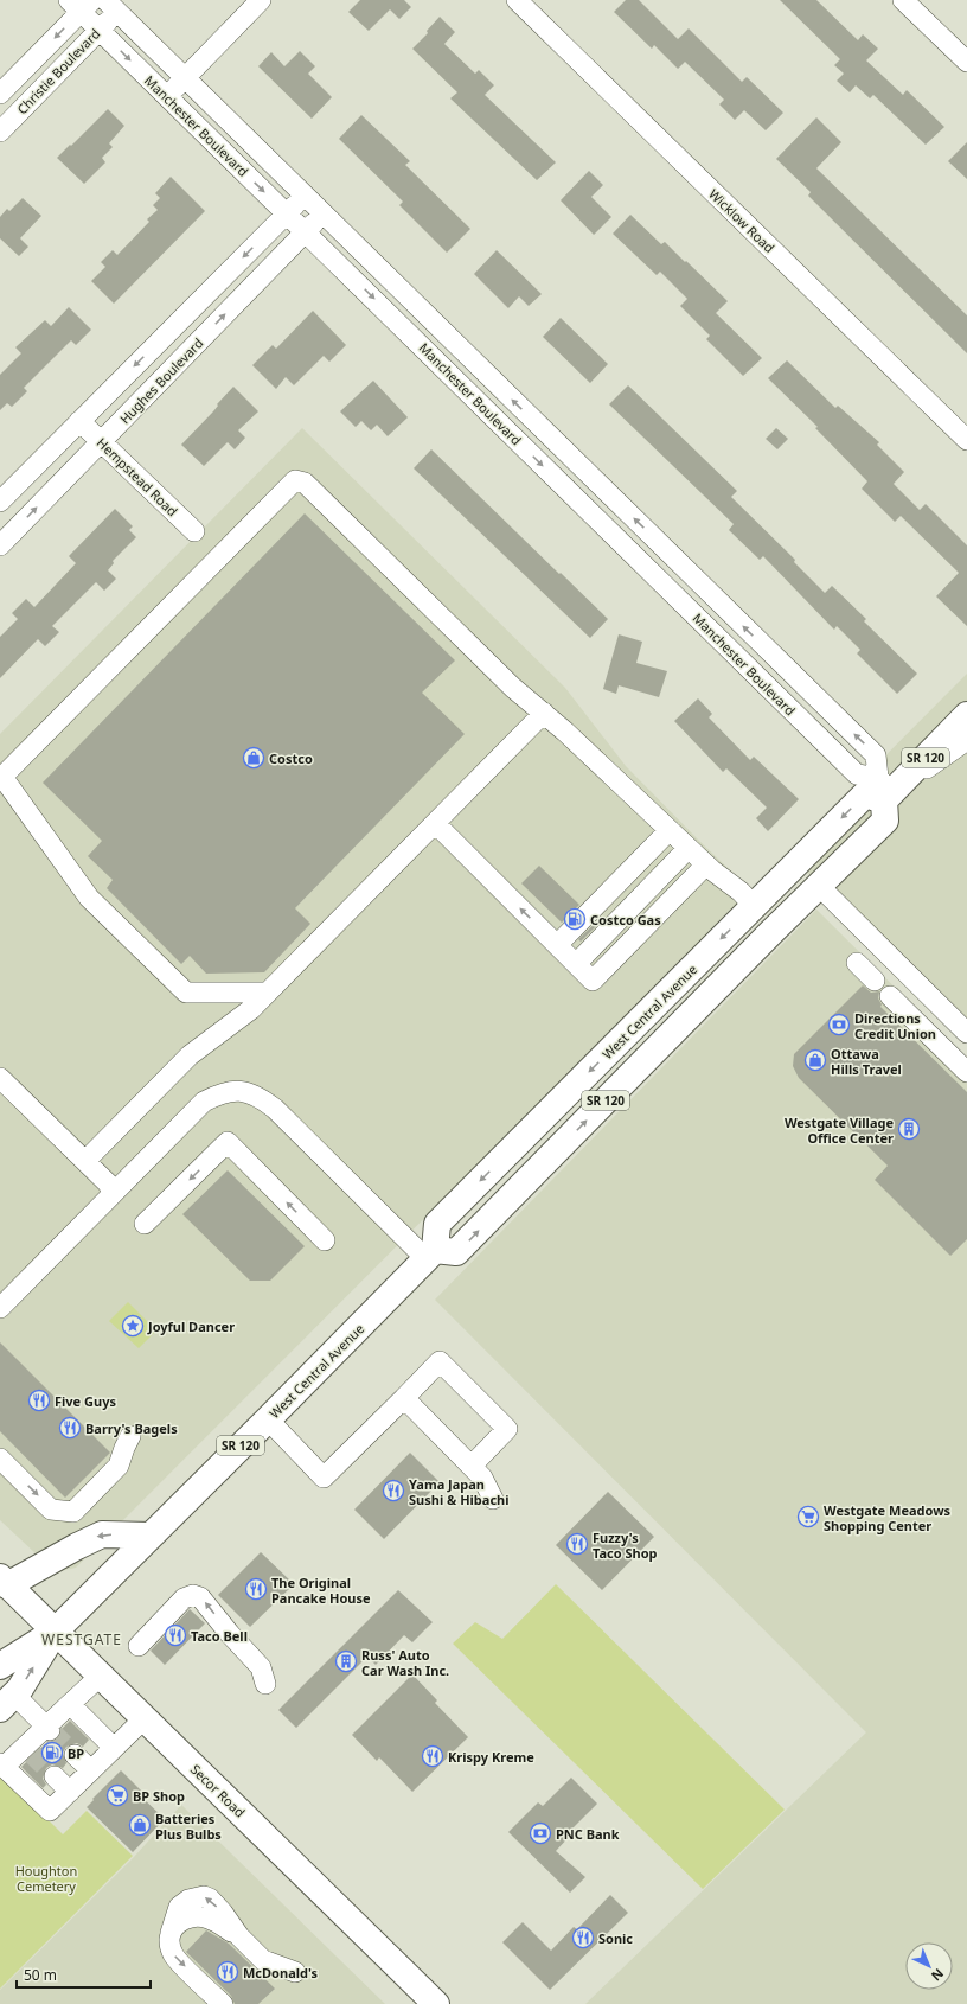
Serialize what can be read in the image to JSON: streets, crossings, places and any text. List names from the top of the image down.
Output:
{
  "streets": {
    "main road": ["SR 120", "West Central Avenue", "Secor Road"],
    "street": [
      "Christie Boulevard",
      "Manchester Boulevard",
      "Wicklow Road",
      "Hughes Boulevard",
      "Hempstead Road"
    ]
  },
  "crossings": [
    ["Christie Boulevard", "Manchester Boulevard"],
    ["Manchester Boulevard", "Hughes Boulevard"],
    ["Manchester Boulevard", "SR 120"],
    ["Manchester Boulevard", "West Central Avenue"],
    ["Hughes Boulevard", "Hempstead Road"],
    ["SR 120", "West Central Avenue"],
    ["West Central Avenue", "Secor Road"]
  ],
  "districts": ["WESTGATE"],
  "parks": ["Houghton Cemetery"],
  "places": {
    "shop": ["Costco", "Ottawa Hills Travel", "Batteries Plus Bulbs"],
    "fuel station": ["Costco Gas", "BP"],
    "bank": ["Directions Credit Union", "PNC Bank"],
    "building": ["Westgate Village Office Center", "Russ' Auto Car Wash Inc."],
    "place": ["Joyful Dancer"],
    "restaurant": [
      "Five Guys",
      "Barry's Bagels",
      "Yama Japan Sushi & Hibachi",
      "Fuzzy's Taco Shop",
      "The Original Pancake House",
      "Taco Bell",
      "Krispy Kreme",
      "Sonic",
      "McDonald's"
    ],
    "supermarket": ["Westgate Meadows Shopping Center", "BP Shop"]
  },
  "scale_bar": "50 m",
  "north": "bottom right"
}
